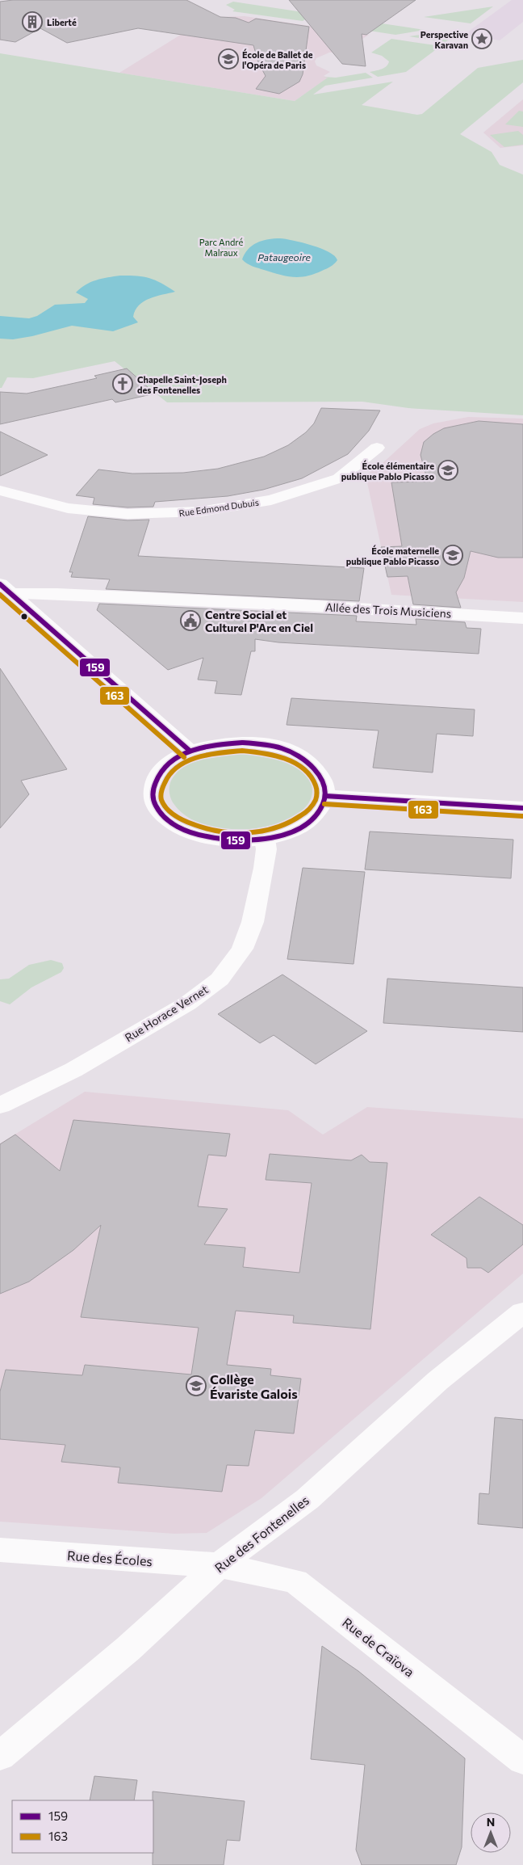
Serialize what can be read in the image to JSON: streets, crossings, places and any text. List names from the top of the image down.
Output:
{
  "streets": {
    "street": [
      "Rue Edmond Dubuis",
      "Allée des Trois Musiciens",
      "Rue Horace Vernet",
      "Rue des Fontenelles",
      "Rue des Écoles",
      "Rue de Craïova"
    ]
  },
  "crossings": [
    ["Rue des Fontenelles", "Rue des Écoles"],
    ["Rue des Fontenelles", "Rue de Craïova"],
    ["Rue des Écoles", "Rue de Craïova"]
  ],
  "water": ["Pataugeoire"],
  "parks": ["Parc André Malraux"],
  "places": {
    "building": ["Liberté"],
    "place": ["Perspective Karavan"],
    "school or university": [
      "École de Ballet de l'Opéra de Paris",
      "École élémentaire publique Pablo Picasso",
      "École maternelle publique Pablo Picasso",
      "Collège Évariste Galois"
    ],
    "church": ["Chapelle Saint-Joseph des Fontenelles"],
    "public building": ["Centre Social et Culturel P'Arc en Ciel"]
  },
  "lines": ["transit line 159", "transit line 163"],
  "legend": ["159", "163"],
  "north": "top"
}
